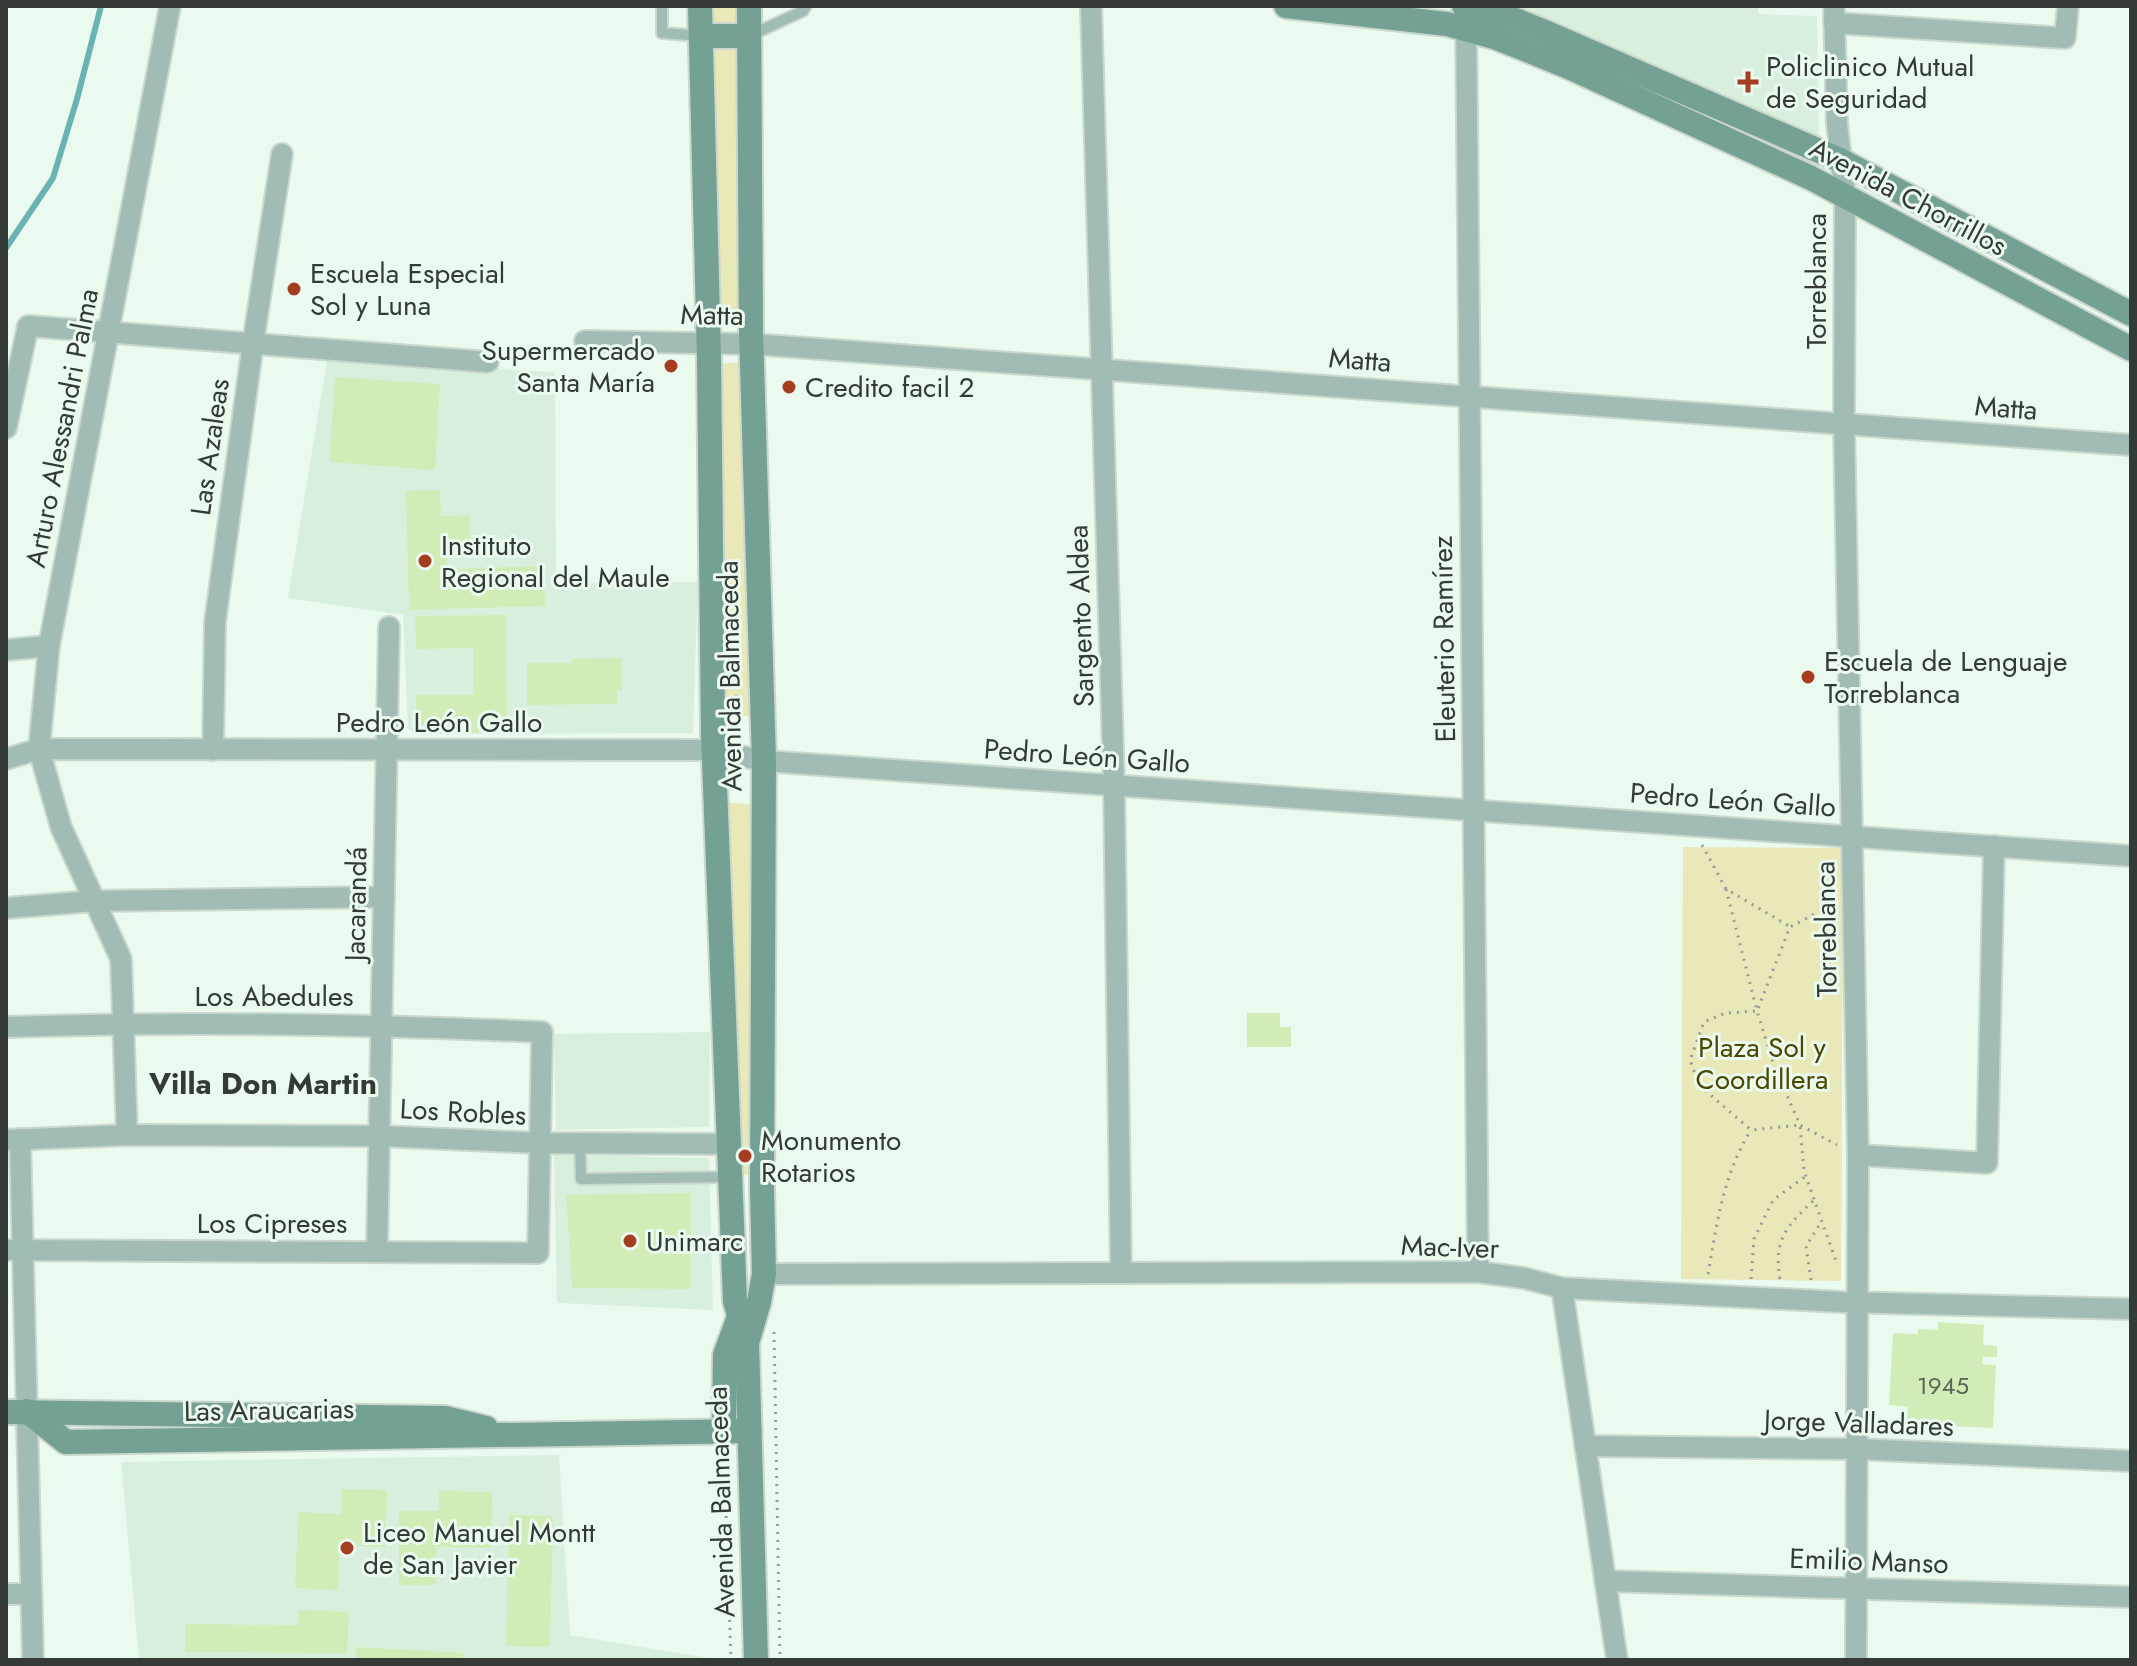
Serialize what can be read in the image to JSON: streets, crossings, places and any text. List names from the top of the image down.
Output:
{
  "streets": {
    "main road": ["Avenida Chorrillos", "Avenida Balmaceda", "Las Araucarias"],
    "street": [
      "Torreblanca",
      "Matta",
      "Arturo Alessandri Palma",
      "Las Azaleas",
      "Sargento Aldea",
      "Eleuterio Ramírez",
      "Pedro León Gallo",
      "Jacarandá",
      "Los Abedules",
      "Los Robles",
      "Los Cipreses",
      "Mac-Iver",
      "Jorge Valladares",
      "Emilio Manso"
    ]
  },
  "crossings": [
    ["Avenida Chorrillos", "Torreblanca"],
    ["Avenida Chorrillos", "Eleuterio Ramírez"],
    ["Torreblanca", "Matta"],
    ["Torreblanca", "Pedro León Gallo"],
    ["Torreblanca", "Mac-Iver"],
    ["Torreblanca", "Jorge Valladares"],
    ["Torreblanca", "Emilio Manso"],
    ["Matta", "Sargento Aldea"],
    ["Matta", "Eleuterio Ramírez"],
    ["Matta", "Avenida Balmaceda"],
    ["Arturo Alessandri Palma", "Pedro León Gallo"],
    ["Arturo Alessandri Palma", "Los Abedules"],
    ["Arturo Alessandri Palma", "Los Robles"],
    ["Las Azaleas", "Pedro León Gallo"],
    ["Sargento Aldea", "Pedro León Gallo"],
    ["Sargento Aldea", "Mac-Iver"],
    ["Eleuterio Ramírez", "Pedro León Gallo"],
    ["Eleuterio Ramírez", "Mac-Iver"],
    ["Avenida Balmaceda", "Pedro León Gallo"],
    ["Avenida Balmaceda", "Los Robles"],
    ["Avenida Balmaceda", "Mac-Iver"],
    ["Avenida Balmaceda", "Las Araucarias"],
    ["Pedro León Gallo", "Jacarandá"],
    ["Jacarandá", "Los Abedules"],
    ["Jacarandá", "Los Robles"],
    ["Jacarandá", "Los Cipreses"],
    ["Los Abedules", "Los Robles"],
    ["Los Abedules", "Los Cipreses"],
    ["Los Robles", "Los Cipreses"]
  ],
  "districts": ["Villa Don Martin"],
  "parks": ["Plaza Sol y Coordillera"],
  "places": {
    "health": ["Policlinico Mutual de Seguridad"],
    "other": [
      "Escuela Especial Sol y Luna",
      "Supermercado Santa María",
      "Credito facil 2",
      "Instituto Regional del Maule",
      "Escuela de Lenguaje Torreblanca",
      "Monumento Rotarios",
      "Unimarc",
      "Liceo Manuel Montt de San Javier"
    ]
  },
  "house_numbers": ["1945"]
}
